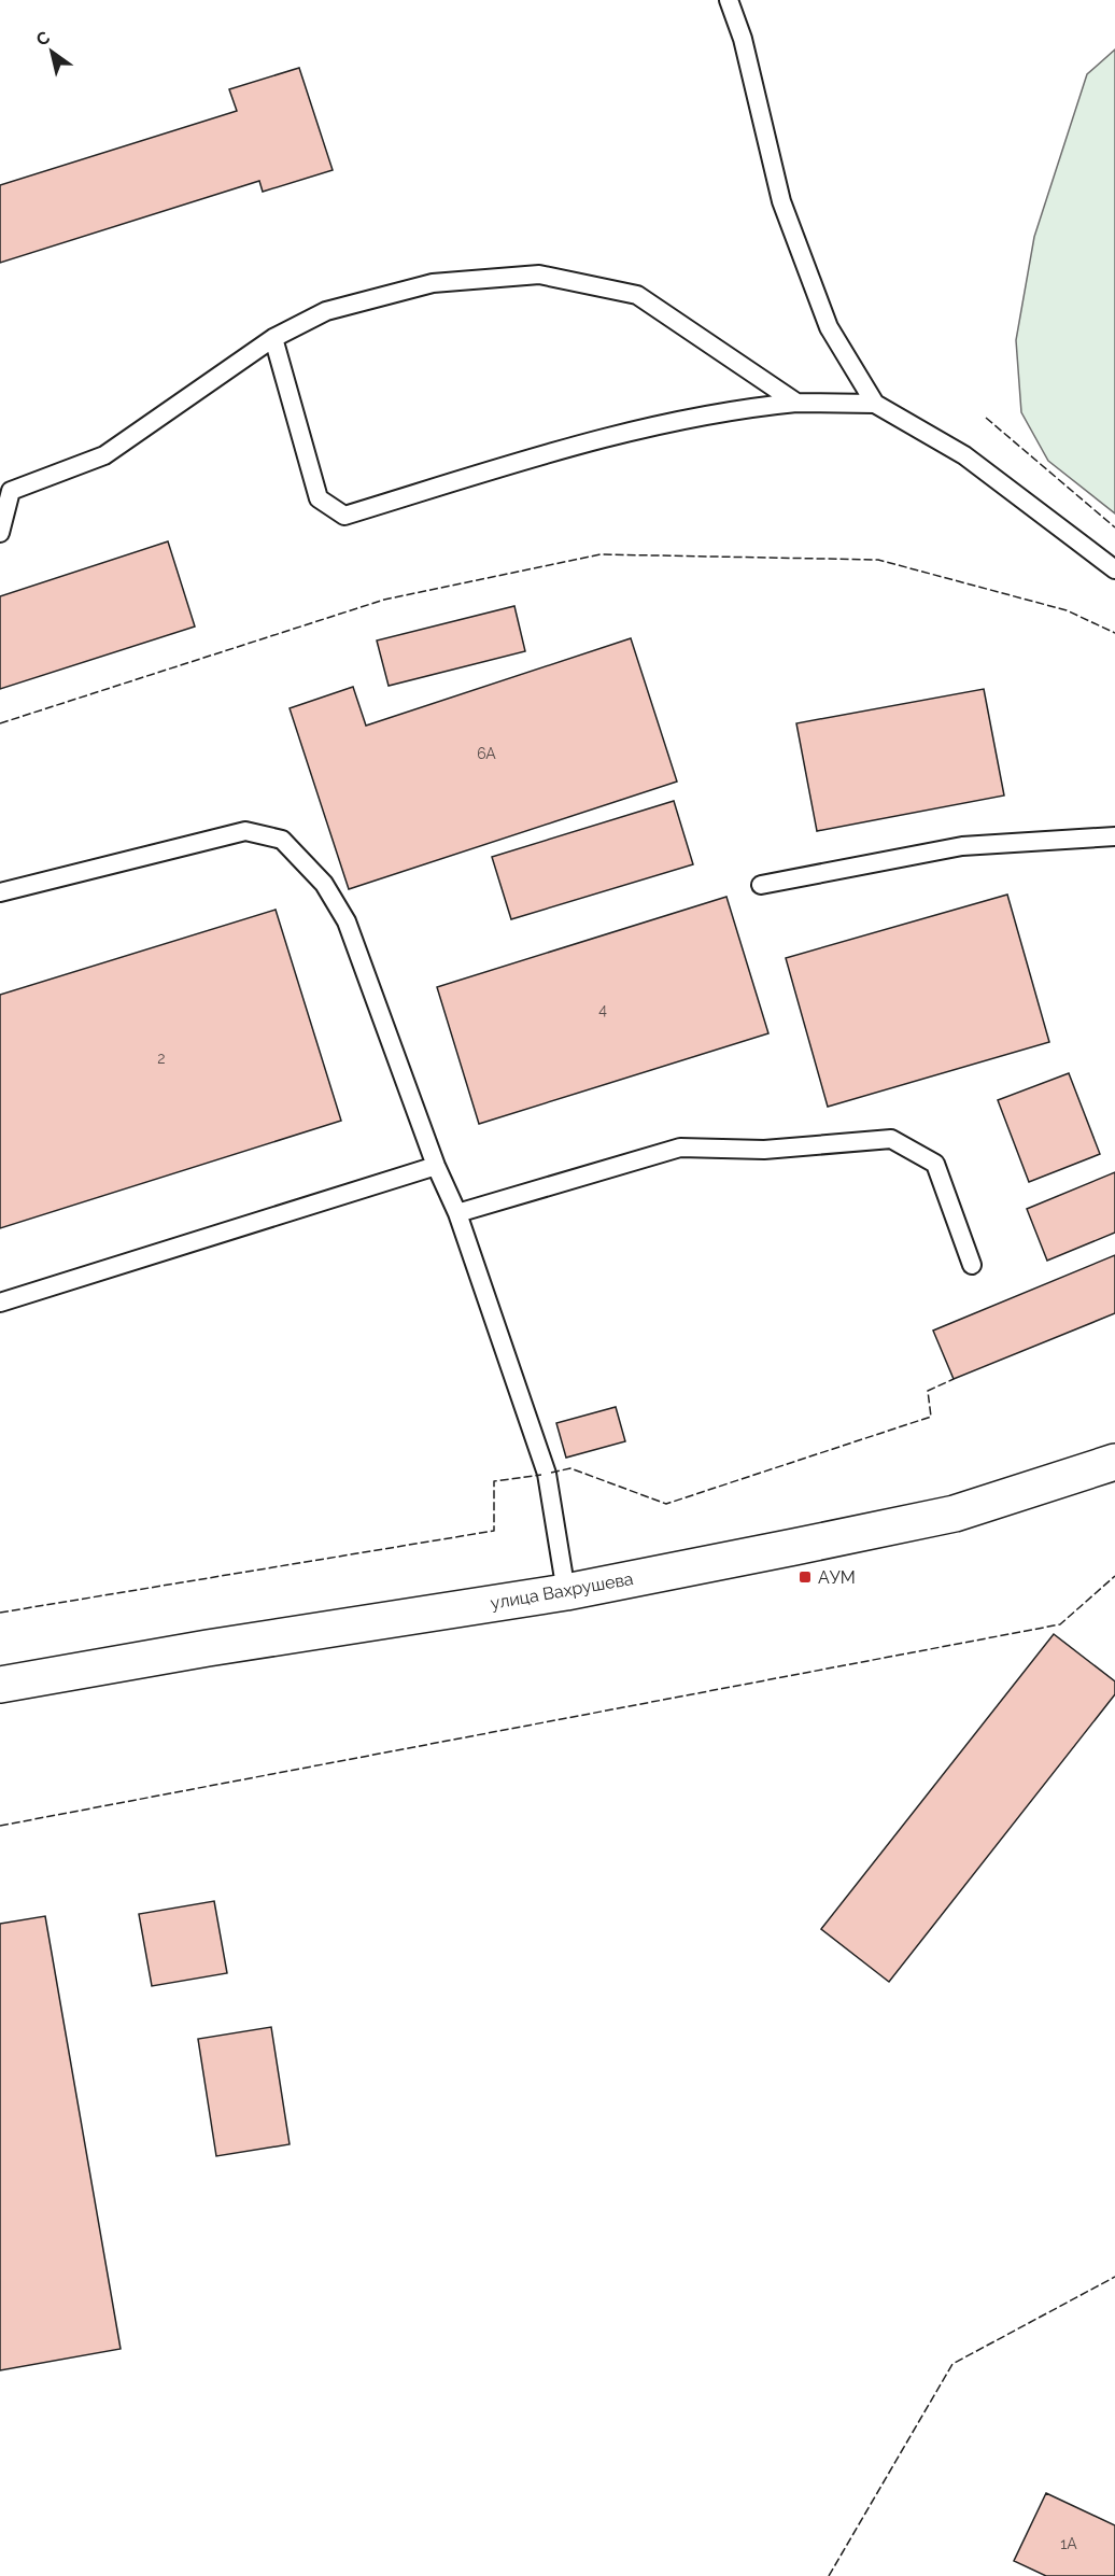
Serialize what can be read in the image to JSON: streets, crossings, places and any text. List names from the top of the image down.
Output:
{
  "streets": {
    "main road": ["улица Вахрушева"]
  },
  "places": {
    "transit": ["АУМ"]
  },
  "house_numbers": [
    "6А",
    "4",
    "2",
    "1А"
  ],
  "north": "top left"
}
